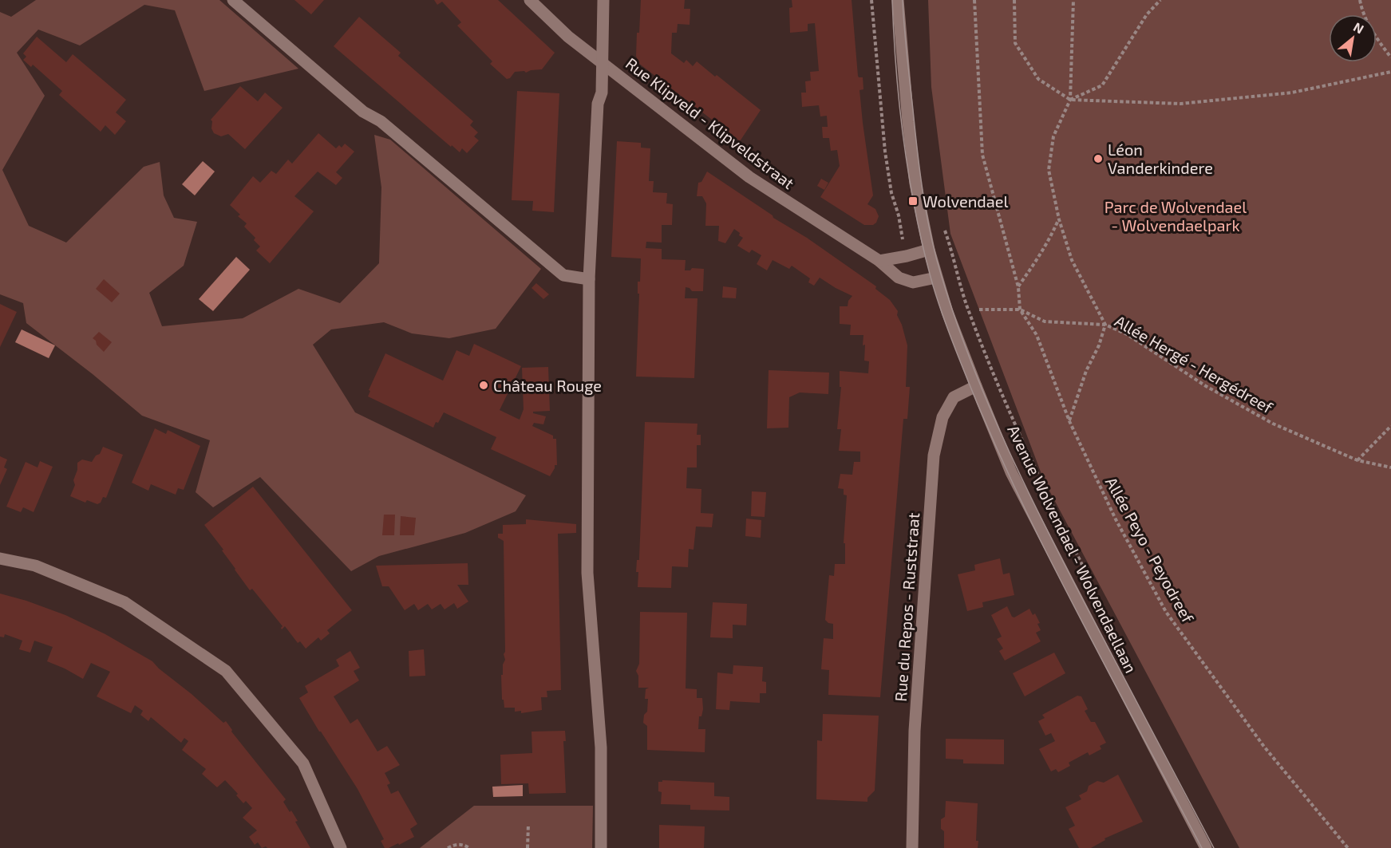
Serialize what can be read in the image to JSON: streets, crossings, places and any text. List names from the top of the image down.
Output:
{
  "streets": {
    "street": ["Rue Klipveld - Klipveldstraat", "Avenue Wolvendael - Wolvendaellaan", "Rue du Repos - Ruststraat"],
    "path": ["Allée Hergé - Hergédreef", "Allée Peyo - Peyodreef"]
  },
  "crossings": [
    ["Rue Klipveld - Klipveldstraat", "Avenue Wolvendael - Wolvendaellaan"],
    ["Allée Hergé - Hergédreef", "Allée Peyo - Peyodreef"],
    ["Avenue Wolvendael - Wolvendaellaan", "Rue du Repos - Ruststraat"]
  ],
  "parks": ["Parc de Wolvendael - Wolvendaelpark"],
  "places": {
    "other": ["Léon Vanderkindere", "Château Rouge"],
    "transit": ["Wolvendael"]
  },
  "north": "top right"
}
